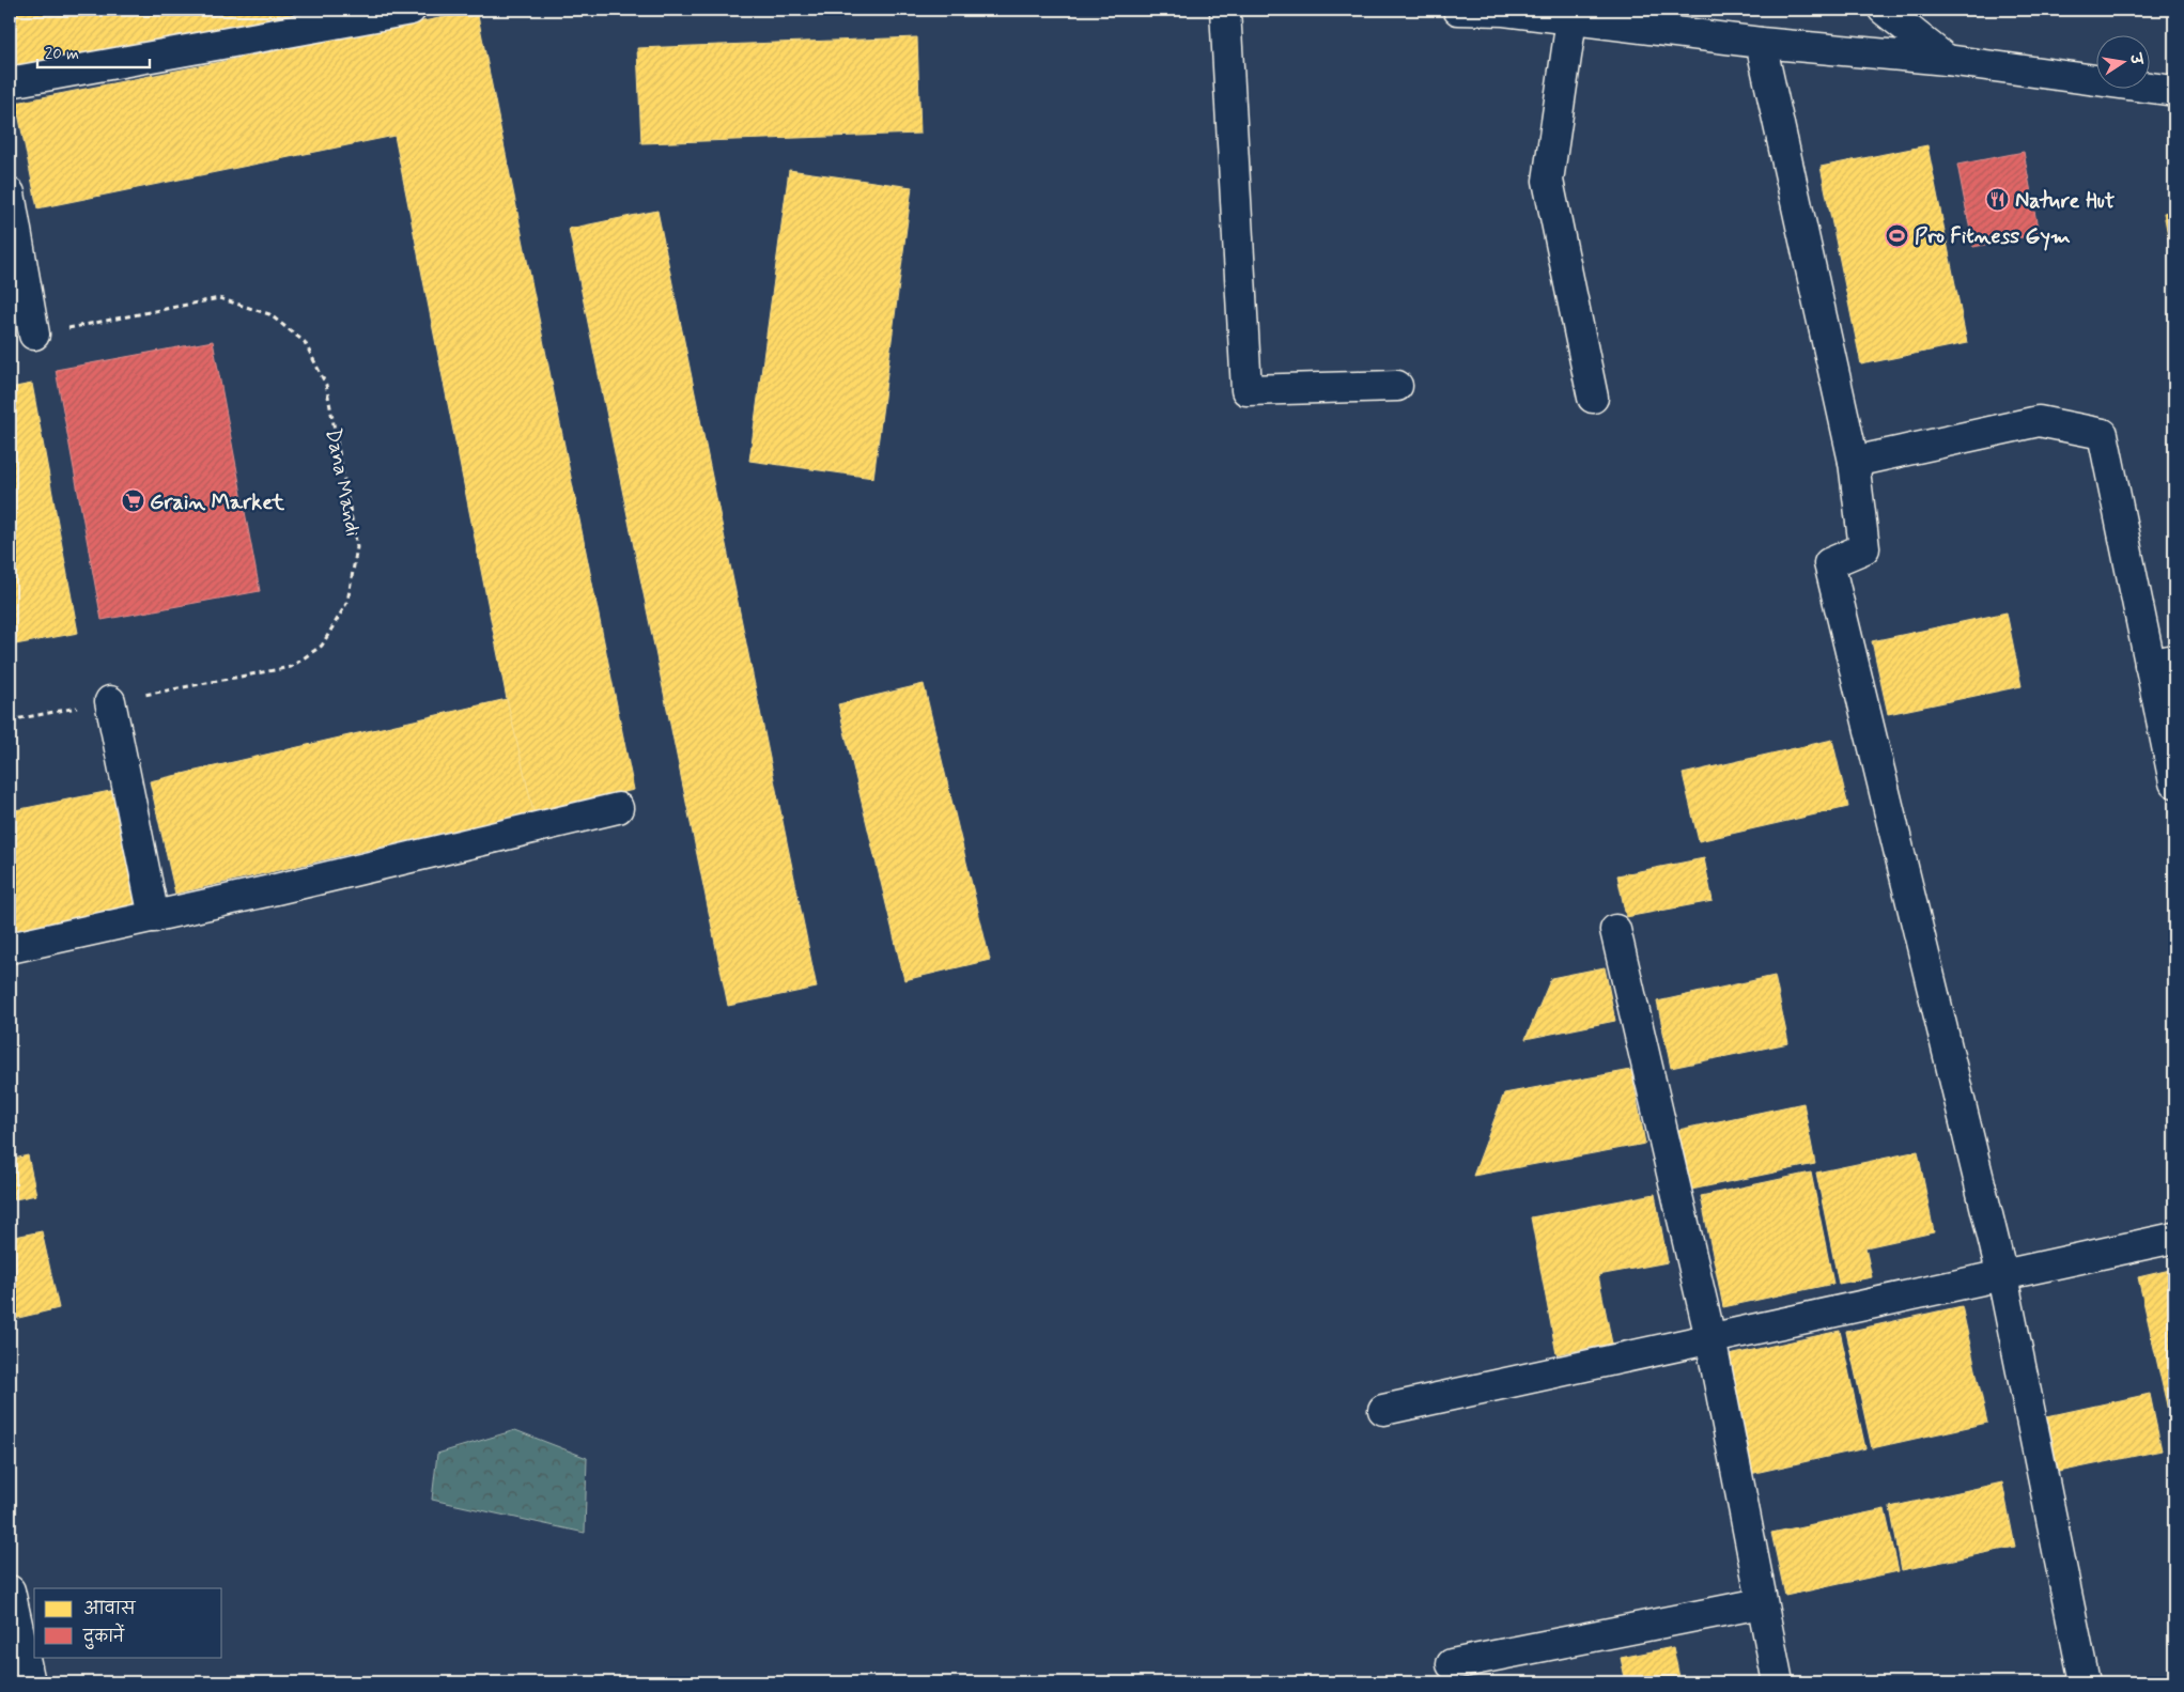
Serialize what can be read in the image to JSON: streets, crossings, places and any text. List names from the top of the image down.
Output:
{
  "streets": {
    "path": ["Dana Mandi"]
  },
  "places": {
    "restaurant": ["Nature Hut"],
    "sports": ["Pro Fitness Gym"],
    "supermarket": ["Grain Market"]
  },
  "legend": ["आवास", "दुकानें"],
  "scale_bar": "20 m",
  "north": "right"
}
